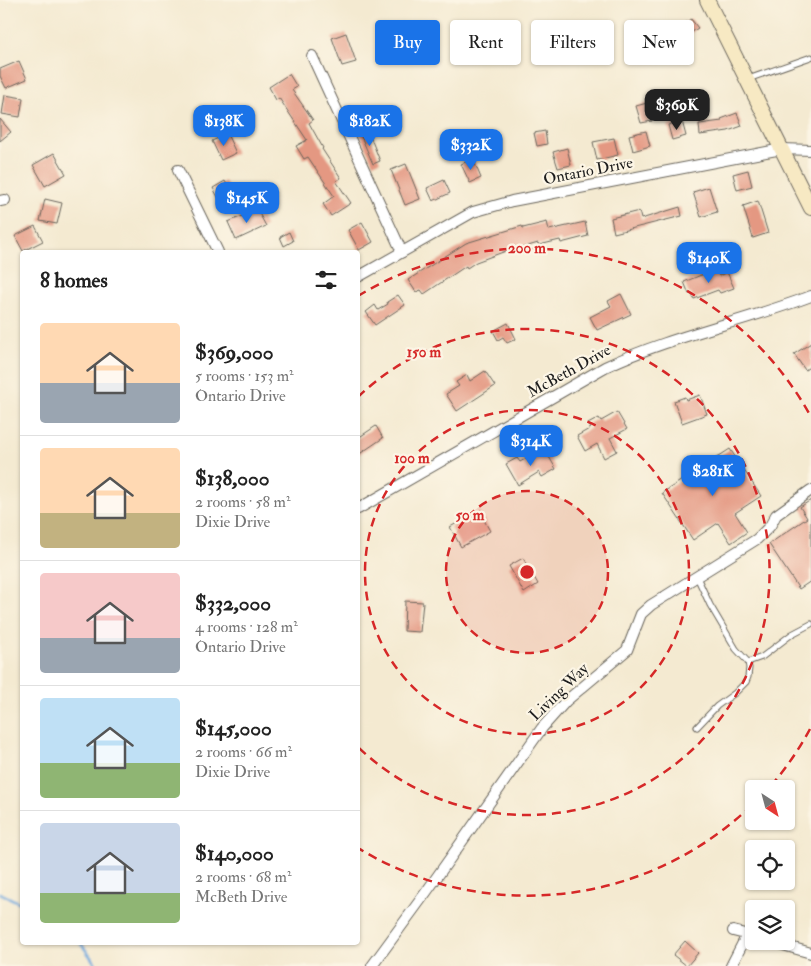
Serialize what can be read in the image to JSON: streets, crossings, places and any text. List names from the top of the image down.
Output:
{
  "streets": {
    "street": ["Ontario Drive", "McBeth Drive", "Living Way"]
  },
  "north": "bottom right",
  "page": {
    "chip": [
      "Buy",
      "Rent",
      "Filters",
      "New"
    ],
    "price": [
      "$369K",
      "$138K",
      "$182K",
      "$332K",
      "$145K",
      "$140K",
      "$314K",
      "$281K"
    ],
    "heading": "8 homes",
    "list": [
      {
        "name": "$369,000",
        "note": "5 rooms · 153 m² · Ontario Drive"
      },
      {
        "name": "$138,000",
        "note": "2 rooms · 58 m² · Dixie Drive"
      },
      {
        "name": "$332,000",
        "note": "4 rooms · 128 m² · Ontario Drive"
      },
      {
        "name": "$145,000",
        "note": "2 rooms · 66 m² · Dixie Drive"
      },
      {
        "name": "$140,000",
        "note": "2 rooms · 68 m² · McBeth Drive"
      }
    ]
  },
  "rings": [
    "200 m",
    "150 m",
    "100 m",
    "50 m"
  ]
}
